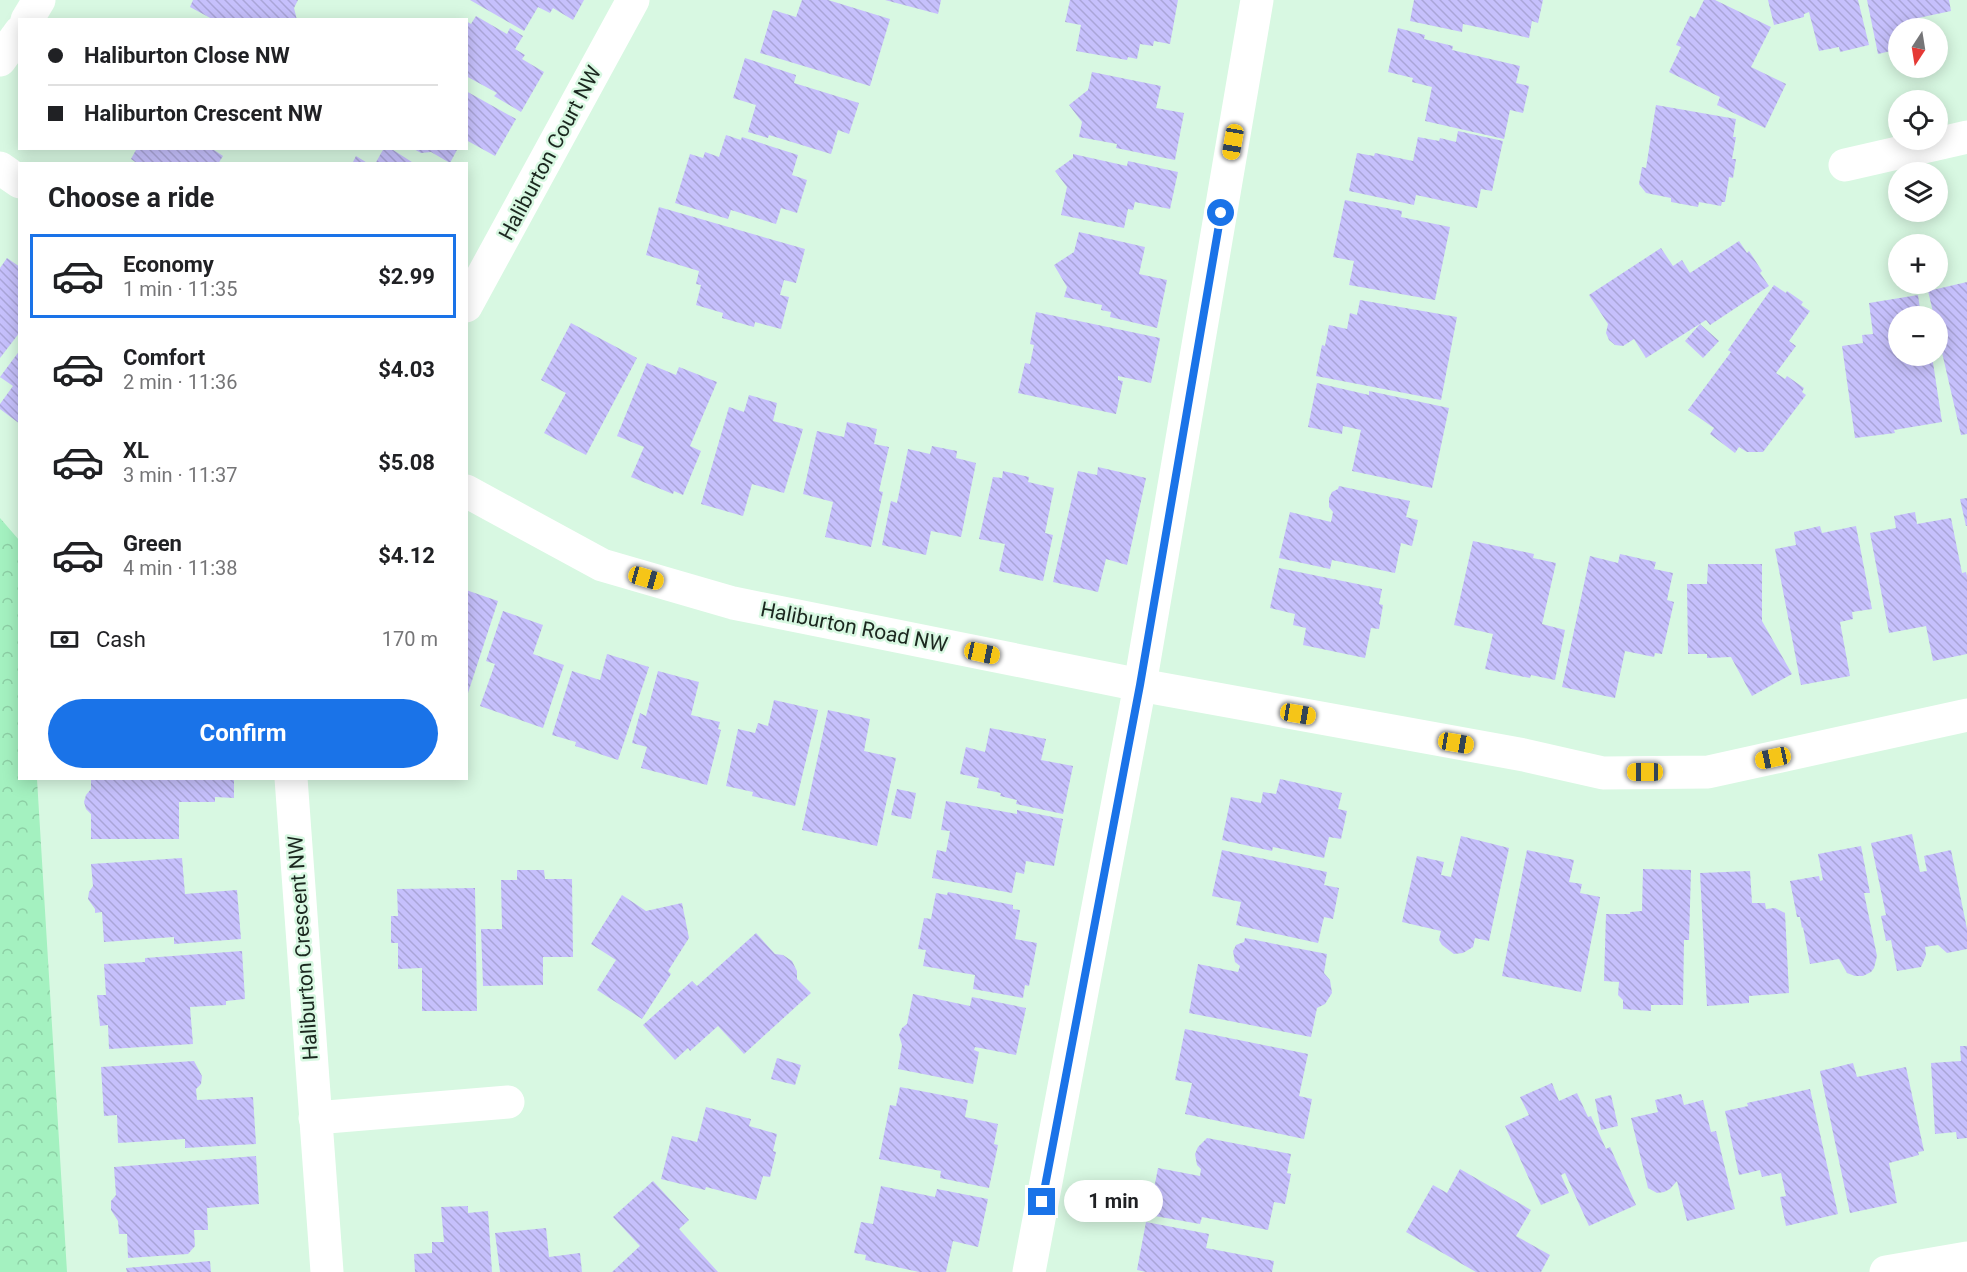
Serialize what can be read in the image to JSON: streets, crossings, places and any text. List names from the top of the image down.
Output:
{
  "streets": {
    "street": ["Haliburton Court NW", "Haliburton Road NW", "Haliburton Crescent NW"]
  },
  "north": "bottom",
  "page": {
    "map_buttons": ["+", "−"],
    "banner": ["Haliburton Close NW", "Haliburton Crescent NW"],
    "heading": "Choose a ride",
    "list": [
      {
        "name": "Economy",
        "note": "1 min · 11:35",
        "value": "$2.99"
      },
      {
        "name": "Comfort",
        "note": "2 min · 11:36",
        "value": "$4.03"
      },
      {
        "name": "XL",
        "note": "3 min · 11:37",
        "value": "$5.08"
      },
      {
        "name": "Green",
        "note": "4 min · 11:38",
        "value": "$4.12"
      }
    ],
    "pay": ["Cash", "170 m"],
    "buttons": "Confirm",
    "bubble": "1 min"
  }
}
